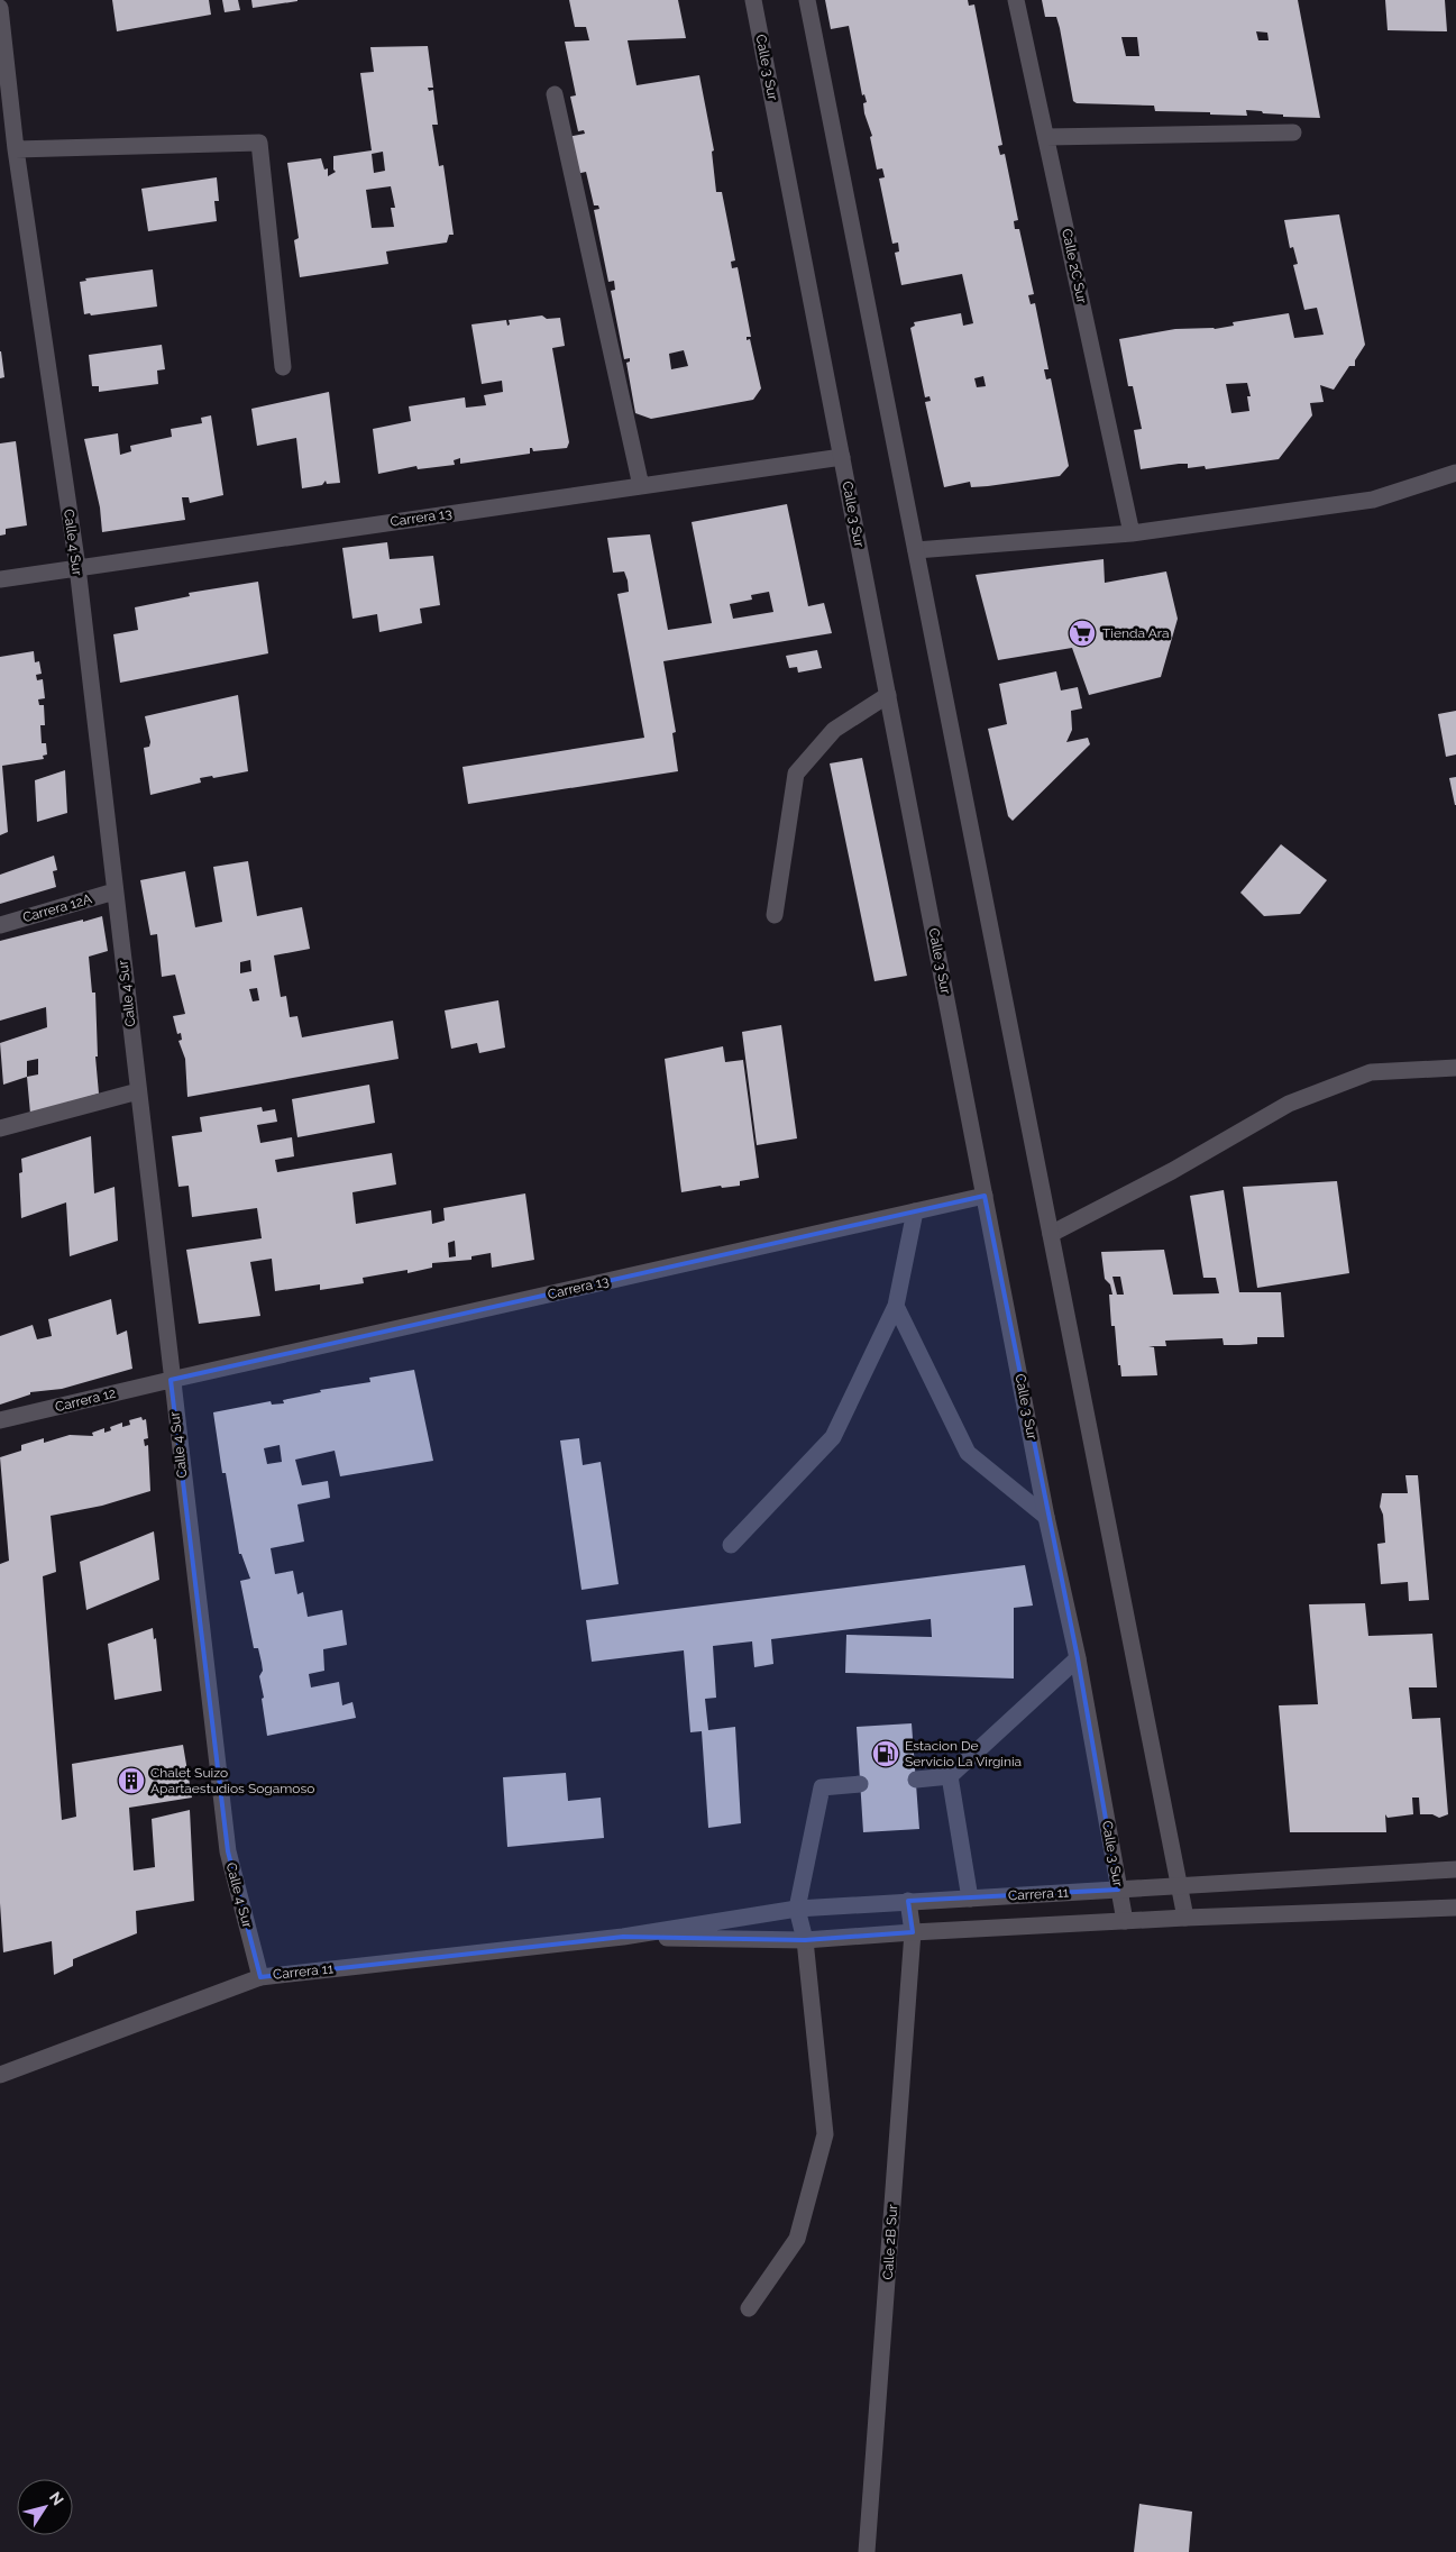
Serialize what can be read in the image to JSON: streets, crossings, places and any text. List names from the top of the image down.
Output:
{
  "streets": {
    "street": [
      "Calle 3 Sur",
      "Calle 2C Sur",
      "Carrera 13",
      "Calle 4 Sur",
      "Carrera 12A",
      "Carrera 12",
      "Carrera 11",
      "Calle 2B Sur"
    ]
  },
  "crossings": [
    ["Calle 3 Sur", "Carrera 13"],
    ["Calle 3 Sur", "Carrera 11"],
    ["Carrera 13", "Calle 4 Sur"],
    ["Carrera 13", "Carrera 12"],
    ["Calle 4 Sur", "Carrera 12A"],
    ["Calle 4 Sur", "Carrera 12"],
    ["Calle 4 Sur", "Carrera 11"],
    ["Carrera 11", "Calle 2B Sur"]
  ],
  "places": {
    "supermarket": ["Tienda Ara"],
    "fuel station": ["Estacion De Servicio La Virginia"],
    "building": ["Chalet Suizo Apartaestudios Sogamoso"]
  },
  "north": "top right"
}
